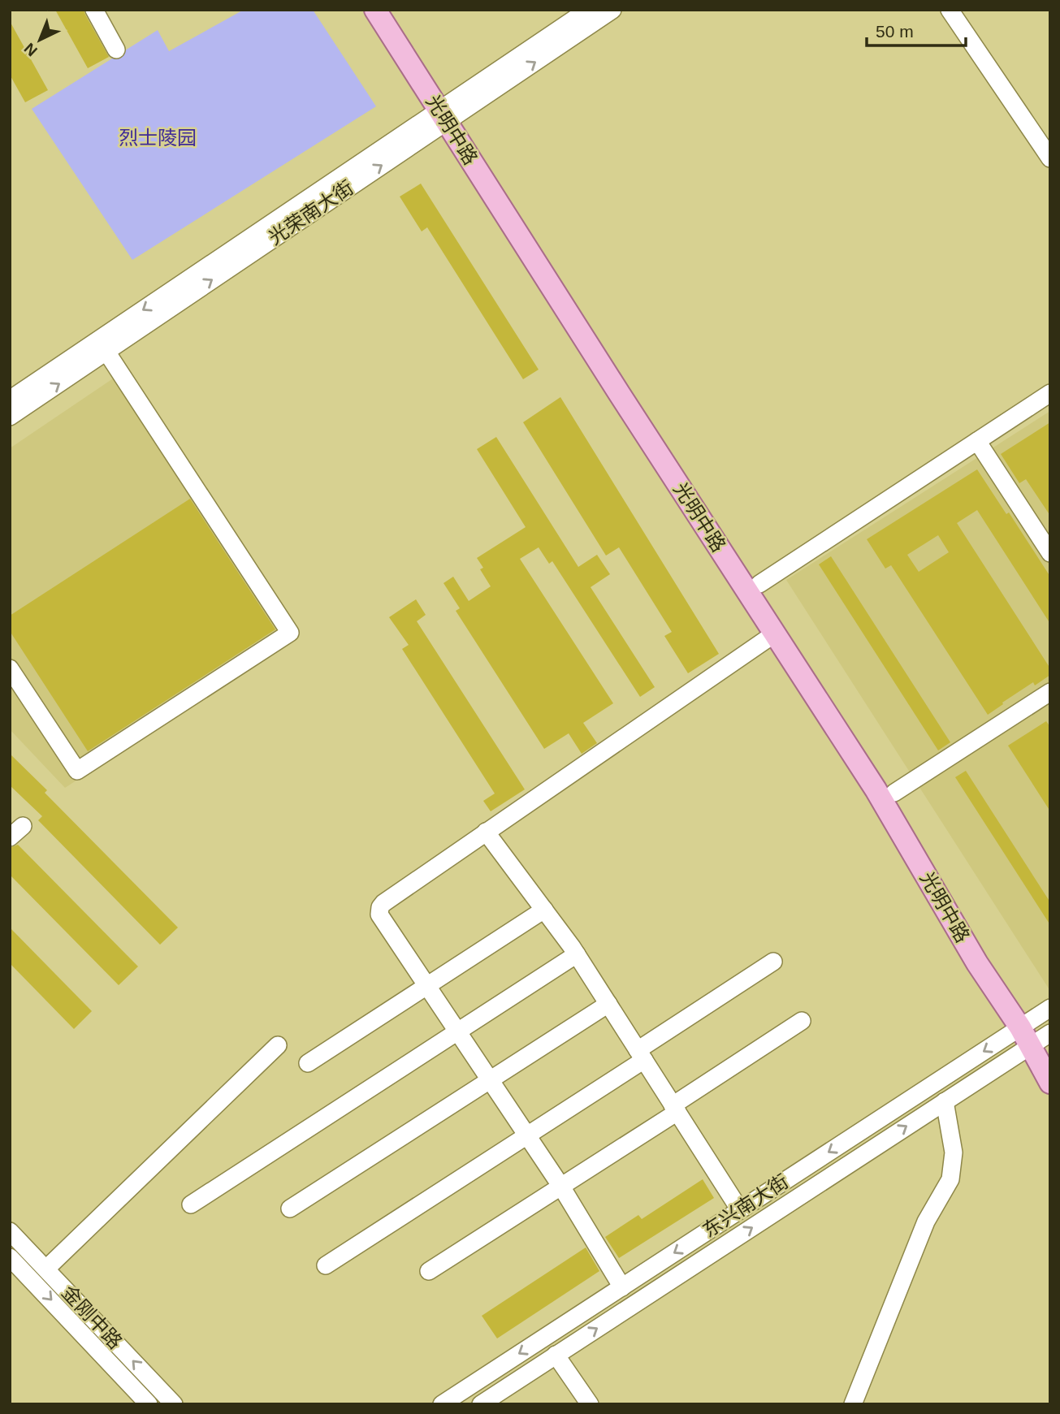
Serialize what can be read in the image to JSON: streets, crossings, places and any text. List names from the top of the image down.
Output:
{
  "streets": {
    "main road": ["光明中路"],
    "street": ["光荣南大街", "东兴南大街", "金刚中路"]
  },
  "crossings": [
    ["光明中路", "光荣南大街"],
    ["光明中路", "东兴南大街"]
  ],
  "parks": ["烈士陵园"],
  "scale_bar": "50 m",
  "north": "bottom left"
}
